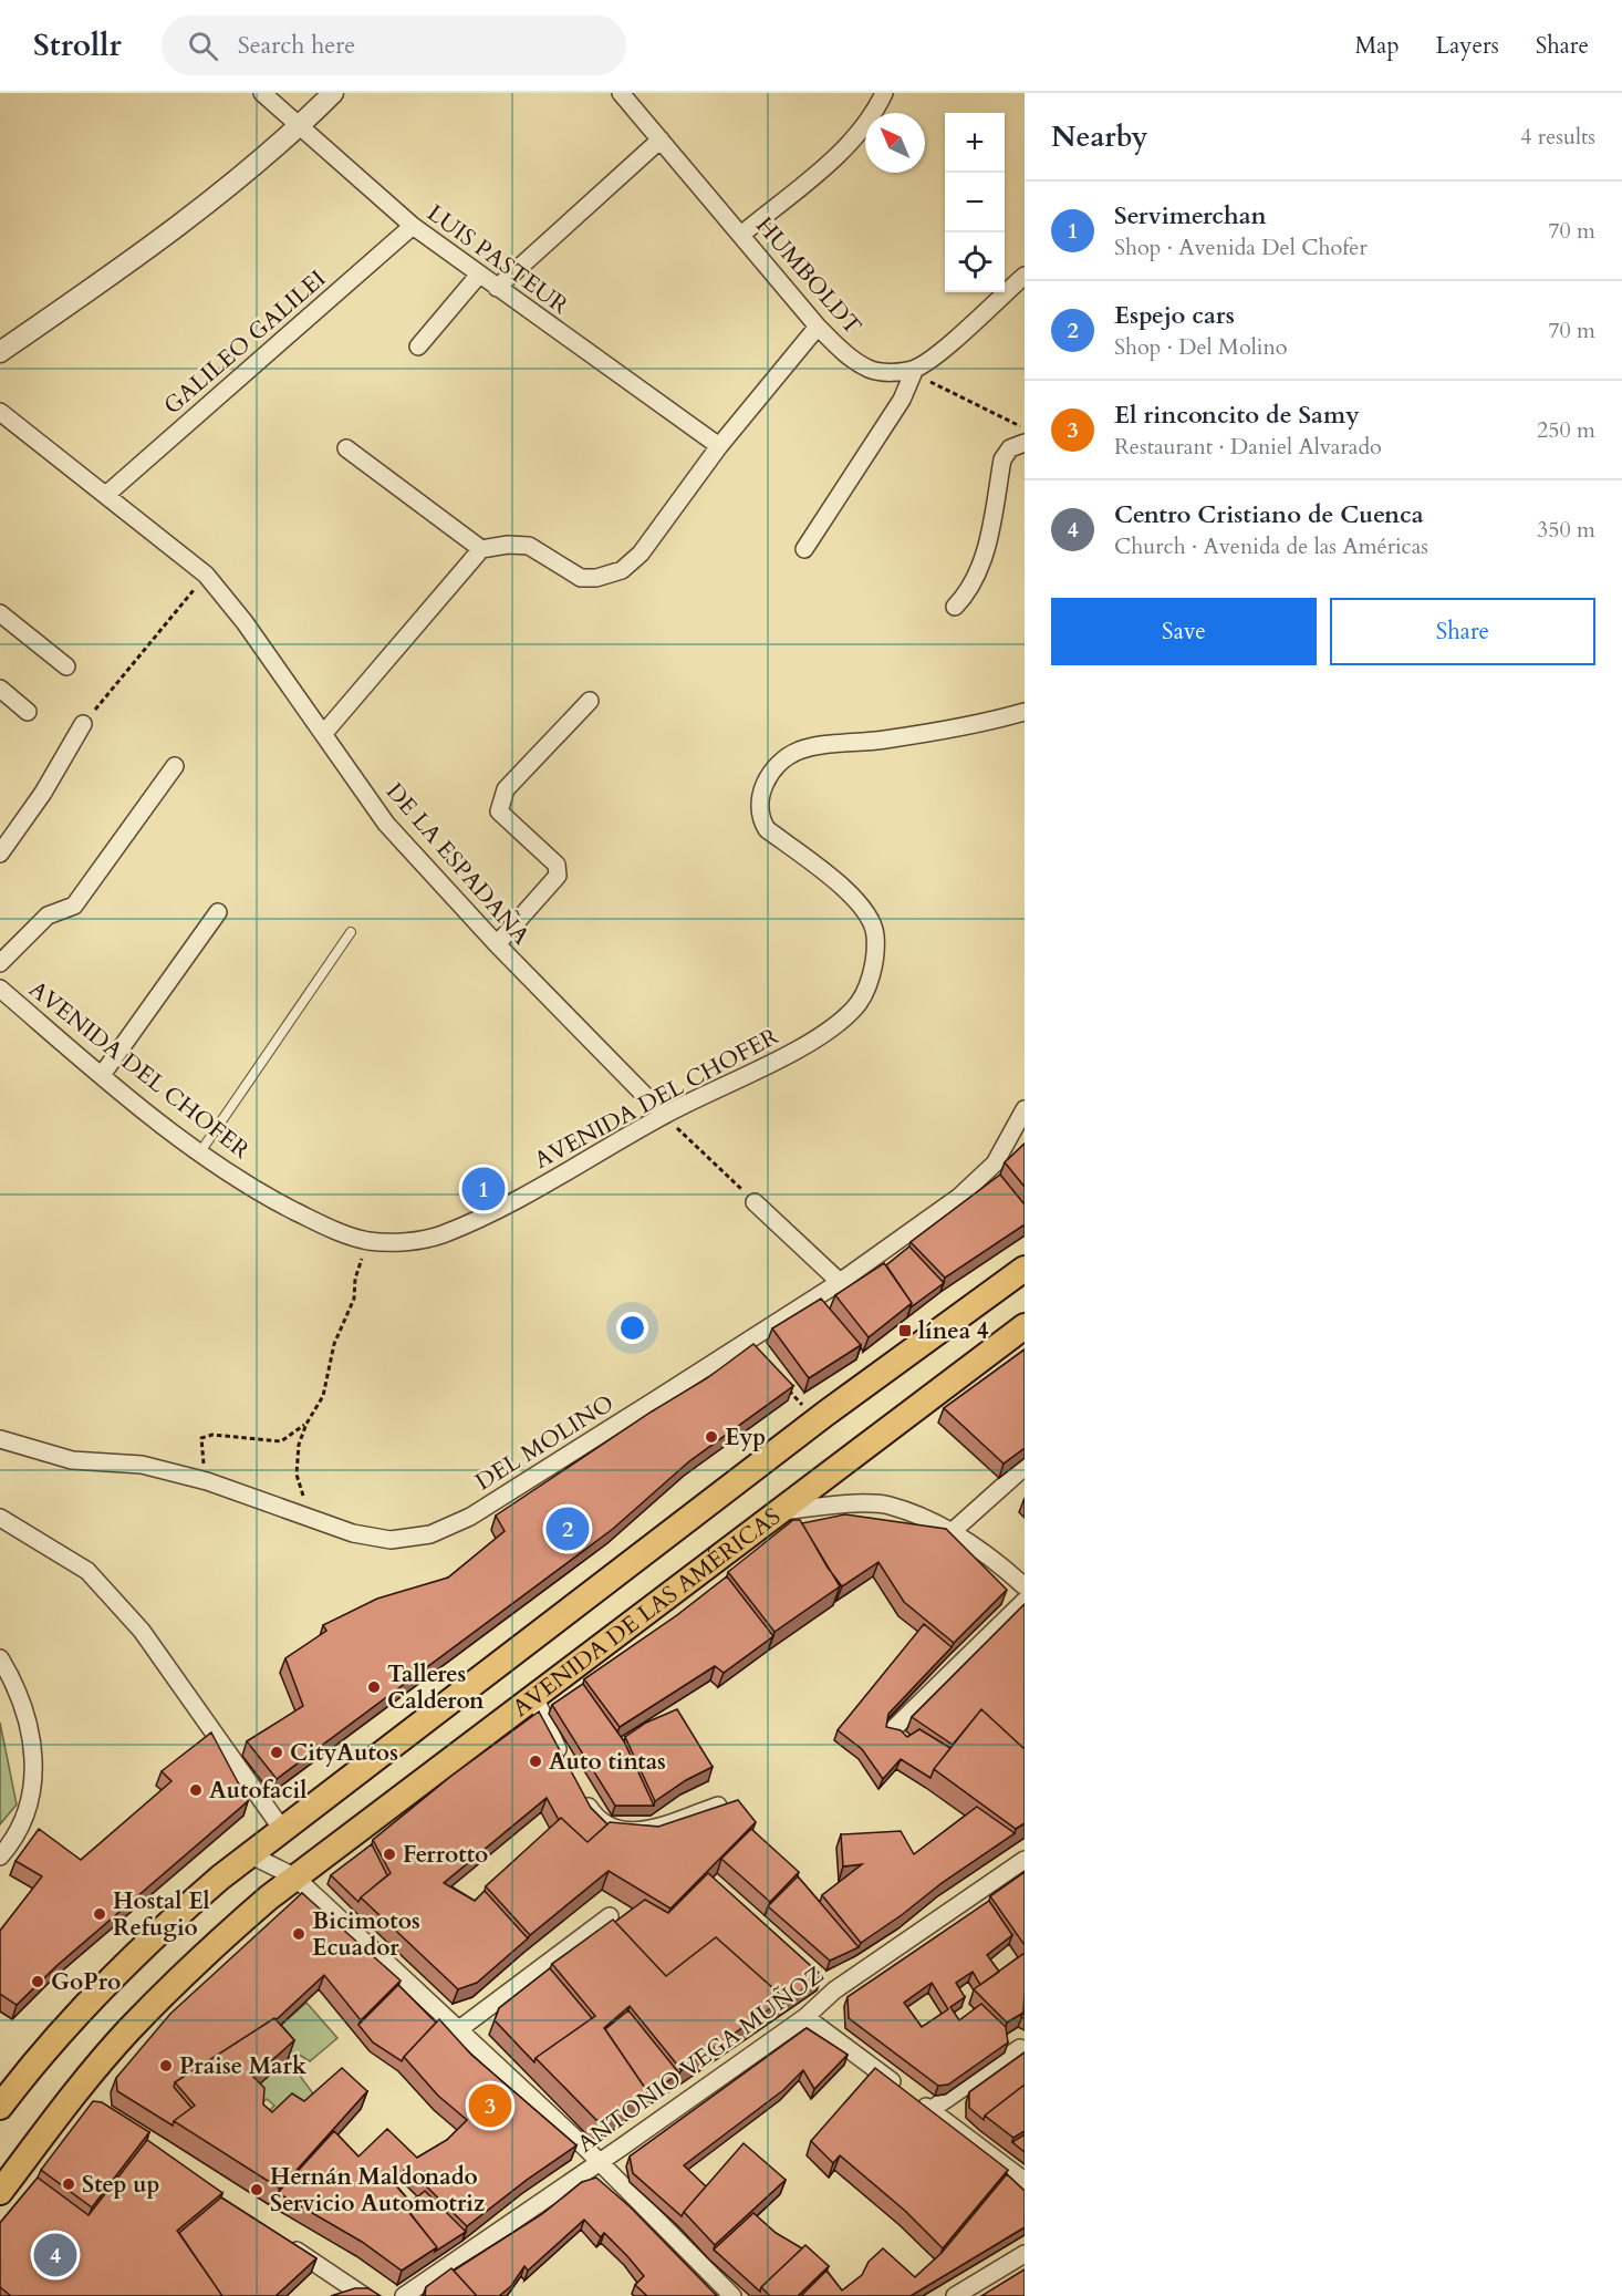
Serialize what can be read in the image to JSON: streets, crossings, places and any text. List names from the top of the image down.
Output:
{
  "streets": {
    "main road": ["AVENIDA DE LAS AMÉRICAS"],
    "street": [
      "LUIS PASTEUR",
      "HUMBOLDT",
      "GALILEO GALILEI",
      "DE LA ESPADAÑA",
      "AVENIDA DEL CHOFER",
      "DEL MOLINO",
      "ANTONIO VEGA MUÑOZ"
    ]
  },
  "crossings": [
    ["LUIS PASTEUR", "GALILEO GALILEI"],
    ["GALILEO GALILEI", "DE LA ESPADAÑA"],
    ["DE LA ESPADAÑA", "AVENIDA DEL CHOFER"]
  ],
  "places": {
    "transit": ["línea 4"],
    "other": [
      "Eyp",
      "Talleres Calderon",
      "CityAutos",
      "Auto tintas",
      "Autofacil",
      "Ferrotto",
      "Hostal El Refugio",
      "Bicimotos Ecuador",
      "GoPro",
      "Praise Mark",
      "Step up",
      "Hernán Maldonado Servicio Automotriz"
    ]
  },
  "north": "top left",
  "page": {
    "header": "Strollr",
    "search": "Search here",
    "nav": ["Map", "Layers", "Share"],
    "heading": ["Nearby", "4 results"],
    "map_buttons": ["+", "−"],
    "list": [
      {
        "mark": "1",
        "name": "Servimerchan",
        "note": "Shop · Avenida Del Chofer",
        "value": "70 m"
      },
      {
        "mark": "2",
        "name": "Espejo cars",
        "note": "Shop · Del Molino",
        "value": "70 m"
      },
      {
        "mark": "3",
        "name": "El rinconcito de Samy",
        "note": "Restaurant · Daniel Alvarado",
        "value": "250 m"
      },
      {
        "mark": "4",
        "name": "Centro Cristiano de Cuenca",
        "note": "Church · Avenida de las Américas",
        "value": "350 m"
      }
    ],
    "buttons": ["Save", "Share"],
    "pins": [
      "1",
      "2",
      "3",
      "4"
    ]
  }
}
